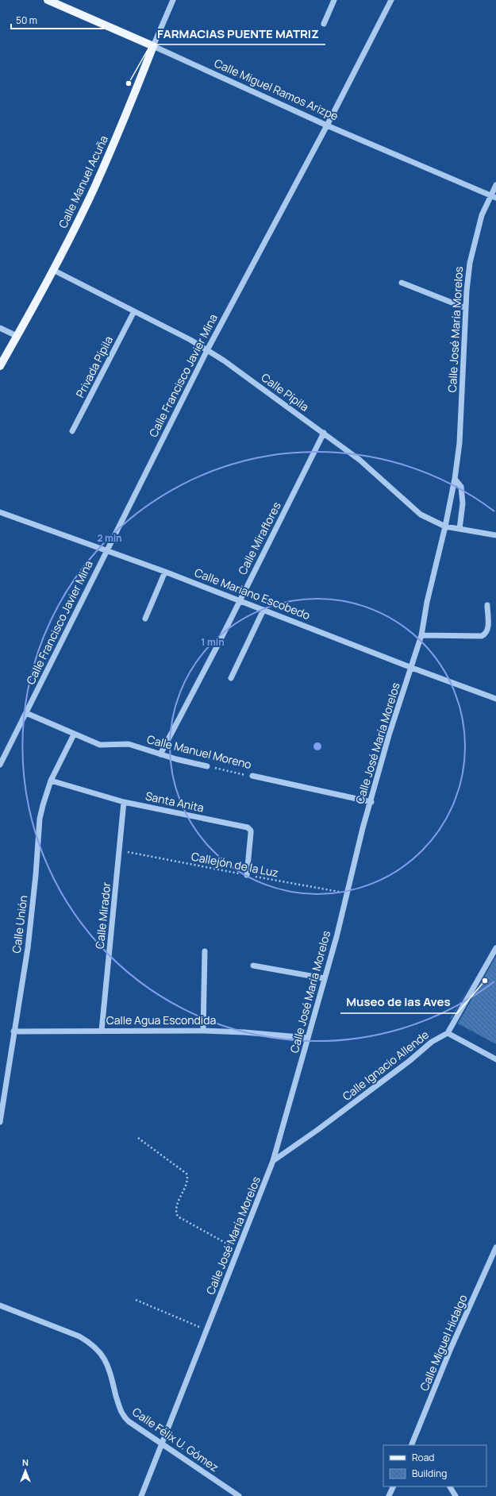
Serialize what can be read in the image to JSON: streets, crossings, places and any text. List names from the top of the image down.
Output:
{
  "streets": {
    "main road": ["Calle Miguel Ramos Arizpe", "Calle Manuel Acuña"],
    "street": [
      "Calle José María Morelos",
      "Privada Pípila",
      "Calle Francisco Javier Mina",
      "Calle Pípila",
      "Calle Miraflores",
      "Calle Mariano Escobedo",
      "Calle Manuel Moreno",
      "Santa Anita",
      "Calle Mirador",
      "Calle Unión",
      "Calle Agua Escondida",
      "Calle Ignacio Allende",
      "Calle Miguel Hidalgo",
      "Calle Félix U. Gómez"
    ],
    "path": ["Callejón de la Luz"]
  },
  "crossings": [
    ["Calle Miguel Ramos Arizpe", "Calle Manuel Acuña"],
    ["Calle Miguel Ramos Arizpe", "Calle José María Morelos"],
    ["Calle Miguel Ramos Arizpe", "Calle Francisco Javier Mina"],
    ["Calle Manuel Acuña", "Calle Pípila"],
    ["Calle José María Morelos", "Calle Pípila"],
    ["Calle José María Morelos", "Calle Mariano Escobedo"],
    ["Calle José María Morelos", "Calle Manuel Moreno"],
    ["Calle José María Morelos", "Callejón de la Luz"],
    ["Calle José María Morelos", "Calle Agua Escondida"],
    ["Calle José María Morelos", "Calle Ignacio Allende"],
    ["Calle José María Morelos", "Calle Félix U. Gómez"],
    ["Privada Pípila", "Calle Pípila"],
    ["Calle Francisco Javier Mina", "Calle Pípila"],
    ["Calle Francisco Javier Mina", "Calle Mariano Escobedo"],
    ["Calle Francisco Javier Mina", "Calle Manuel Moreno"],
    ["Calle Pípila", "Calle Miraflores"],
    ["Calle Miraflores", "Calle Mariano Escobedo"],
    ["Calle Miraflores", "Calle Manuel Moreno"],
    ["Calle Manuel Moreno", "Calle Unión"],
    ["Santa Anita", "Callejón de la Luz"],
    ["Santa Anita", "Calle Mirador"],
    ["Santa Anita", "Calle Unión"],
    ["Callejón de la Luz", "Calle Mirador"],
    ["Calle Mirador", "Calle Agua Escondida"],
    ["Calle Unión", "Calle Agua Escondida"]
  ],
  "places": ["FARMACIAS PUENTE MATRIZ", "Museo de las Aves"],
  "legend": ["Road", "Building"],
  "scale_bar": "50 m",
  "north": "top",
  "rings": ["2 min", "1 min"]
}
